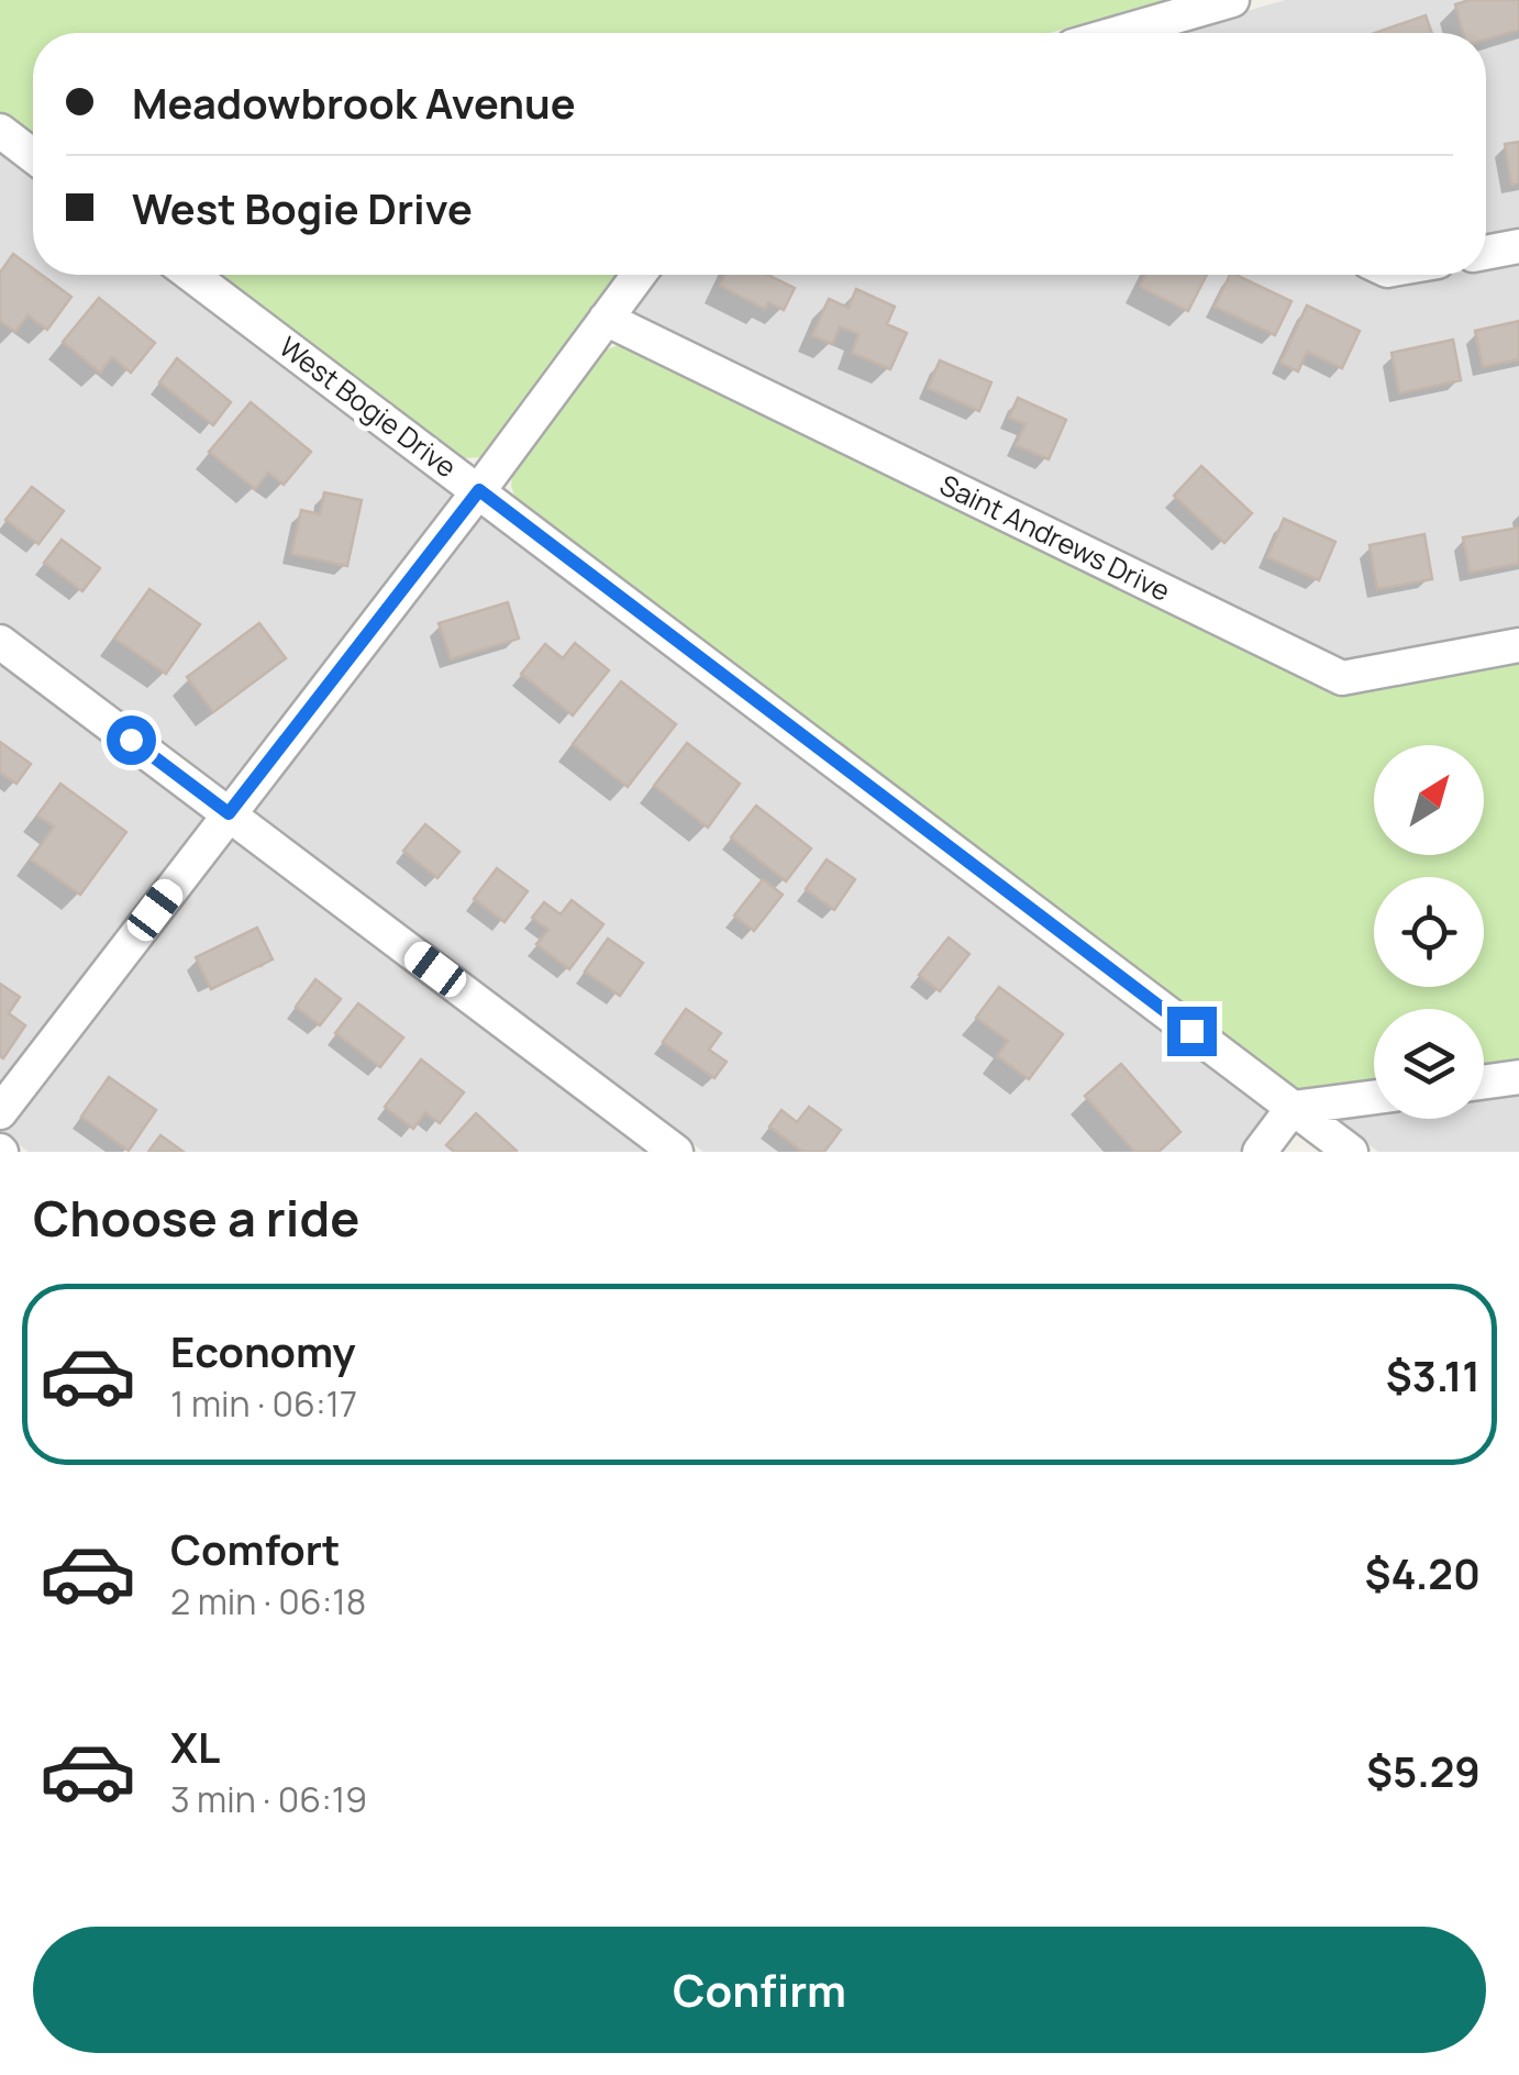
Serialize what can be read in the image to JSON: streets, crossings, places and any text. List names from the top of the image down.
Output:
{
  "streets": {
    "street": ["West Bogie Drive", "Saint Andrews Drive"]
  },
  "north": "top right",
  "page": {
    "banner": ["Meadowbrook Avenue", "West Bogie Drive"],
    "heading": "Choose a ride",
    "list": [
      {
        "name": "Economy",
        "note": "1 min · 06:17",
        "value": "$3.11"
      },
      {
        "name": "Comfort",
        "note": "2 min · 06:18",
        "value": "$4.20"
      },
      {
        "name": "XL",
        "note": "3 min · 06:19",
        "value": "$5.29"
      }
    ],
    "buttons": "Confirm"
  }
}
